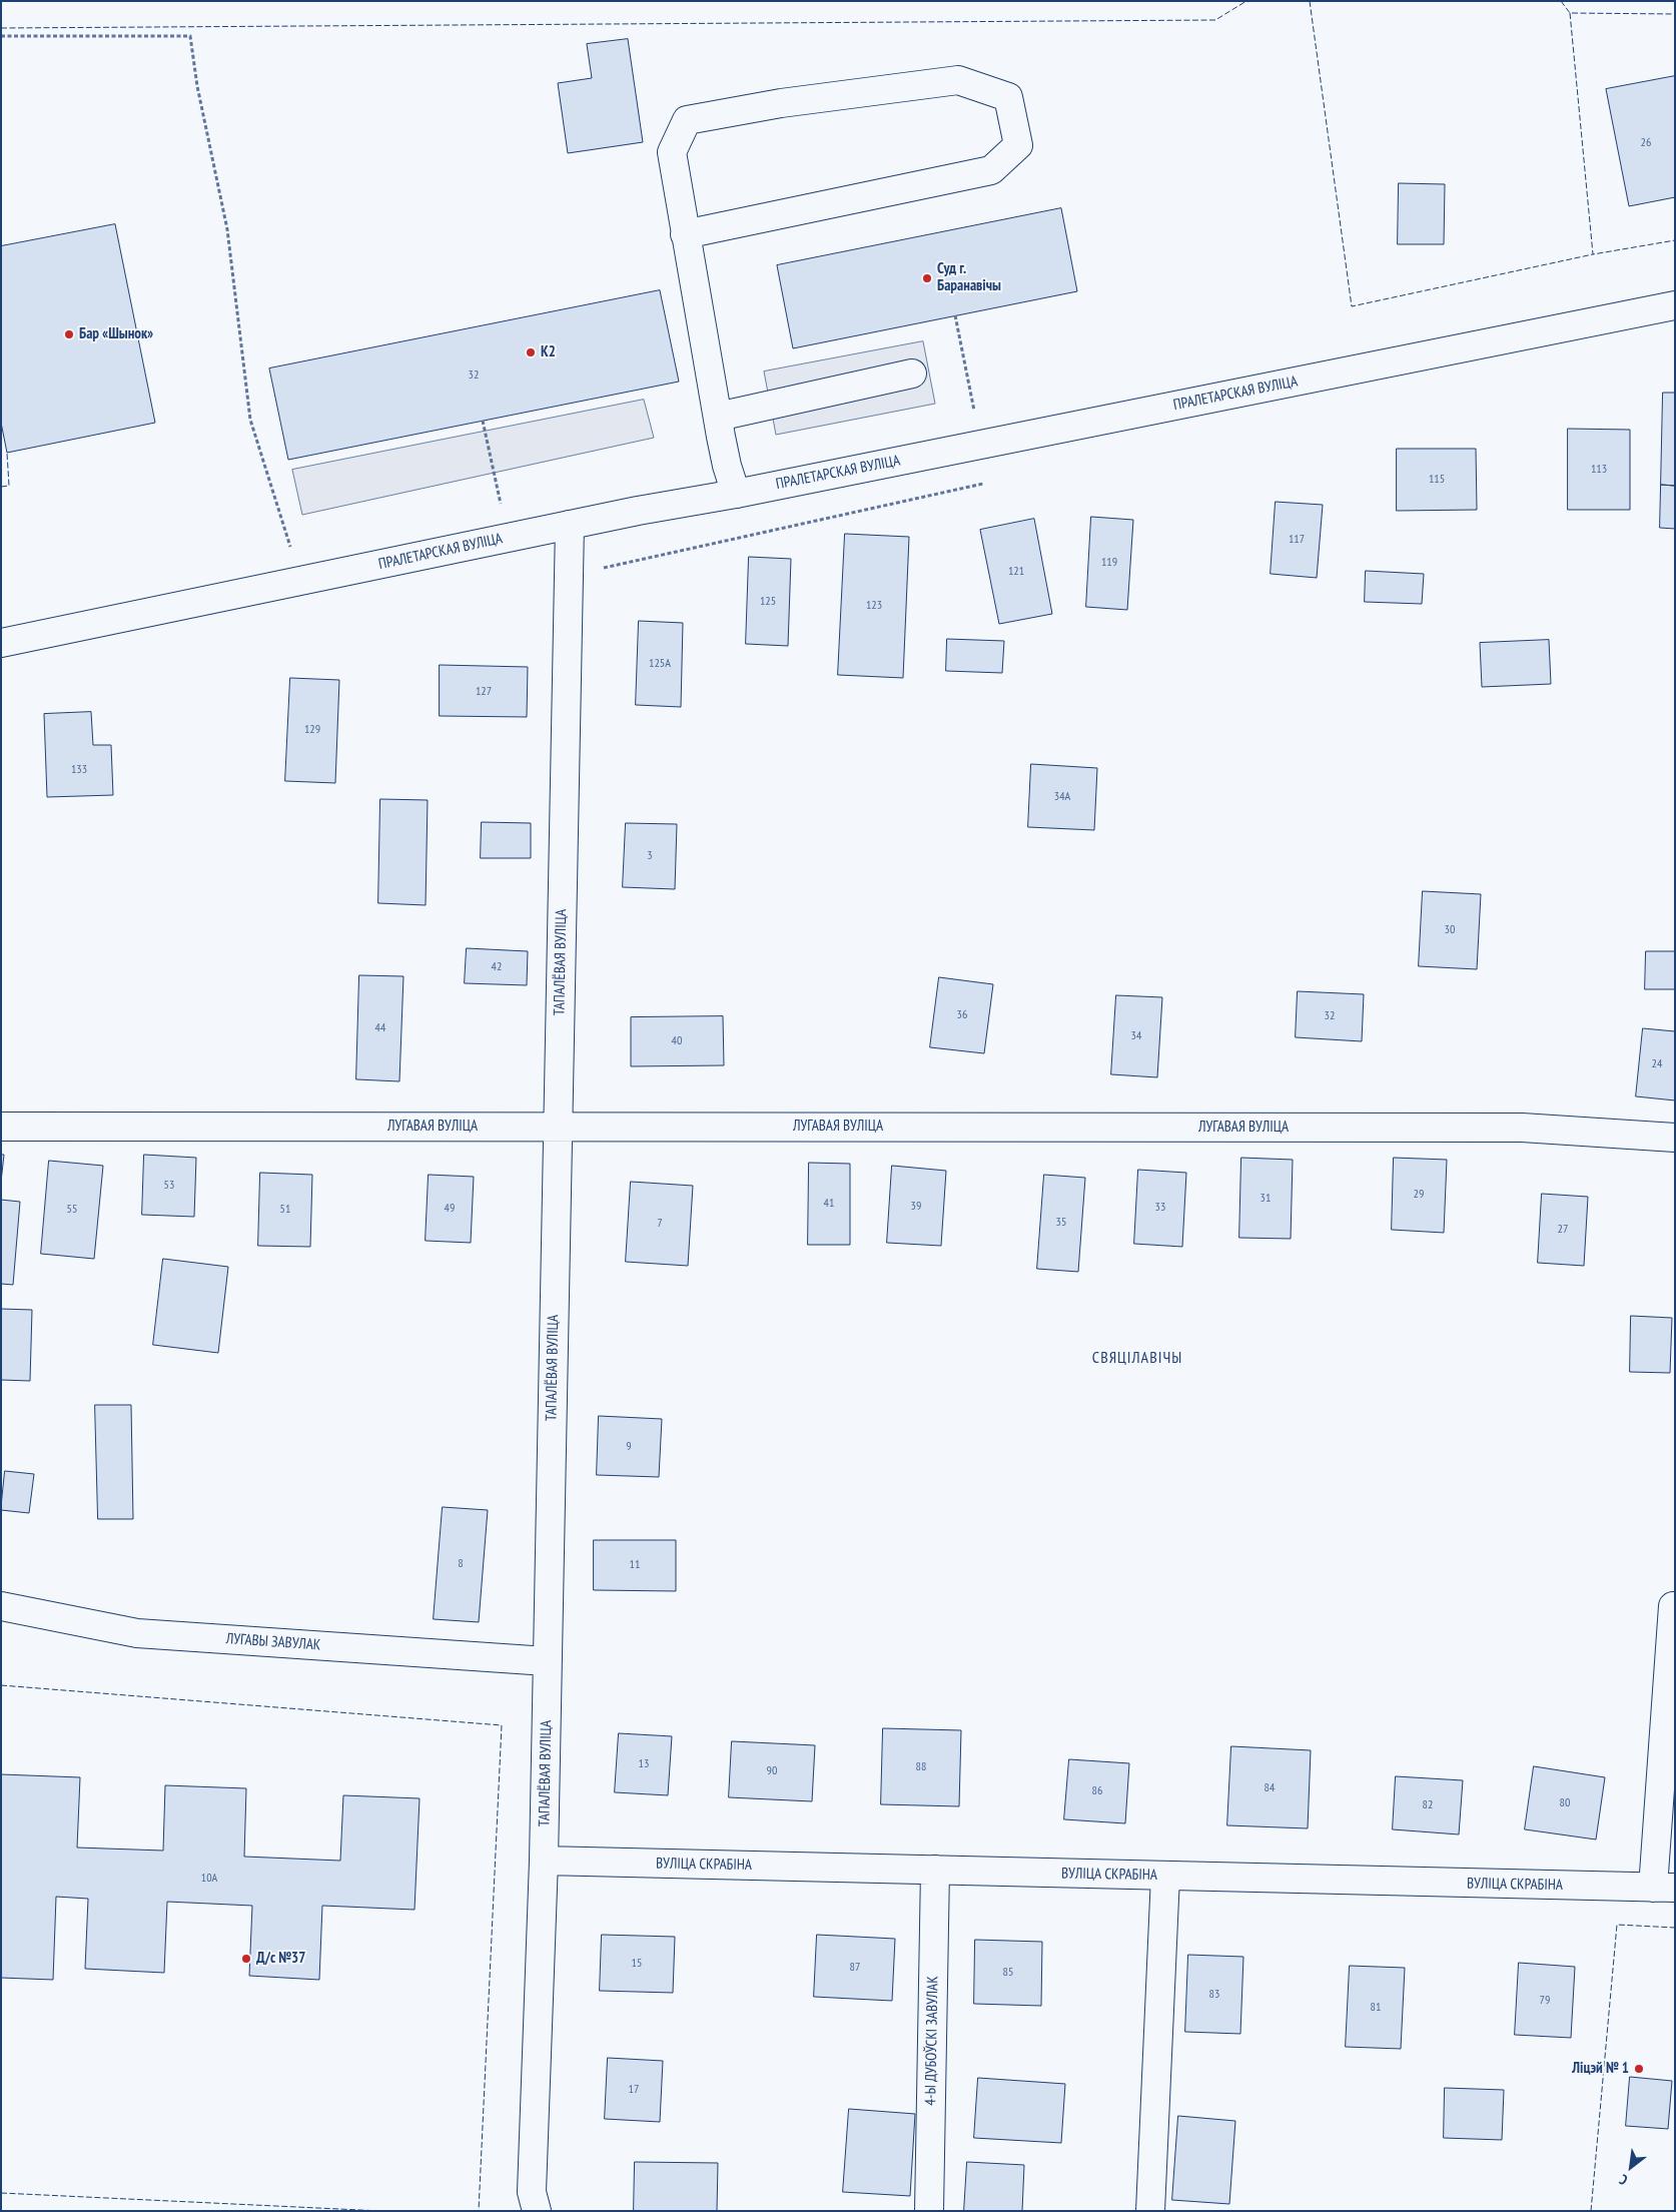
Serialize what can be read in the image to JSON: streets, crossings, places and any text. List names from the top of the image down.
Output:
{
  "streets": {
    "street": [
      "ПРАЛЕТАРСКАЯ ВУЛІЦА",
      "ТАПАЛЁВАЯ ВУЛІЦА",
      "ЛУГАВАЯ ВУЛІЦА",
      "ЛУГАВЫ ЗАВУЛАК",
      "ВУЛІЦА СКРАБІНА",
      "4-Ы ДУБОЎСКІ ЗАВУЛАК"
    ]
  },
  "crossings": [
    ["ПРАЛЕТАРСКАЯ ВУЛІЦА", "ТАПАЛЁВАЯ ВУЛІЦА"],
    ["ТАПАЛЁВАЯ ВУЛІЦА", "ЛУГАВАЯ ВУЛІЦА"],
    ["ТАПАЛЁВАЯ ВУЛІЦА", "ЛУГАВЫ ЗАВУЛАК"],
    ["ТАПАЛЁВАЯ ВУЛІЦА", "ВУЛІЦА СКРАБІНА"],
    ["ВУЛІЦА СКРАБІНА", "4-Ы ДУБОЎСКІ ЗАВУЛАК"]
  ],
  "districts": ["СВЯЦІЛАВІЧЫ"],
  "places": [
    "Суд г. Баранавічы",
    "Бар «Шынок»",
    "К2",
    "Д/с №37",
    "Ліцэй № 1"
  ],
  "house_numbers": [
    "26",
    "32",
    "113",
    "115",
    "117",
    "119",
    "121",
    "125",
    "123",
    "125А",
    "127",
    "129",
    "133",
    "34А",
    "3",
    "30",
    "42",
    "36",
    "32",
    "44",
    "34",
    "40",
    "24",
    "53",
    "29",
    "31",
    "41",
    "39",
    "33",
    "49",
    "55",
    "51",
    "35",
    "7",
    "27",
    "9",
    "8",
    "11",
    "13",
    "88",
    "90",
    "84",
    "86",
    "80",
    "82",
    "10А",
    "15",
    "87",
    "85",
    "83",
    "79",
    "81",
    "17"
  ],
  "north": "bottom left"
}
